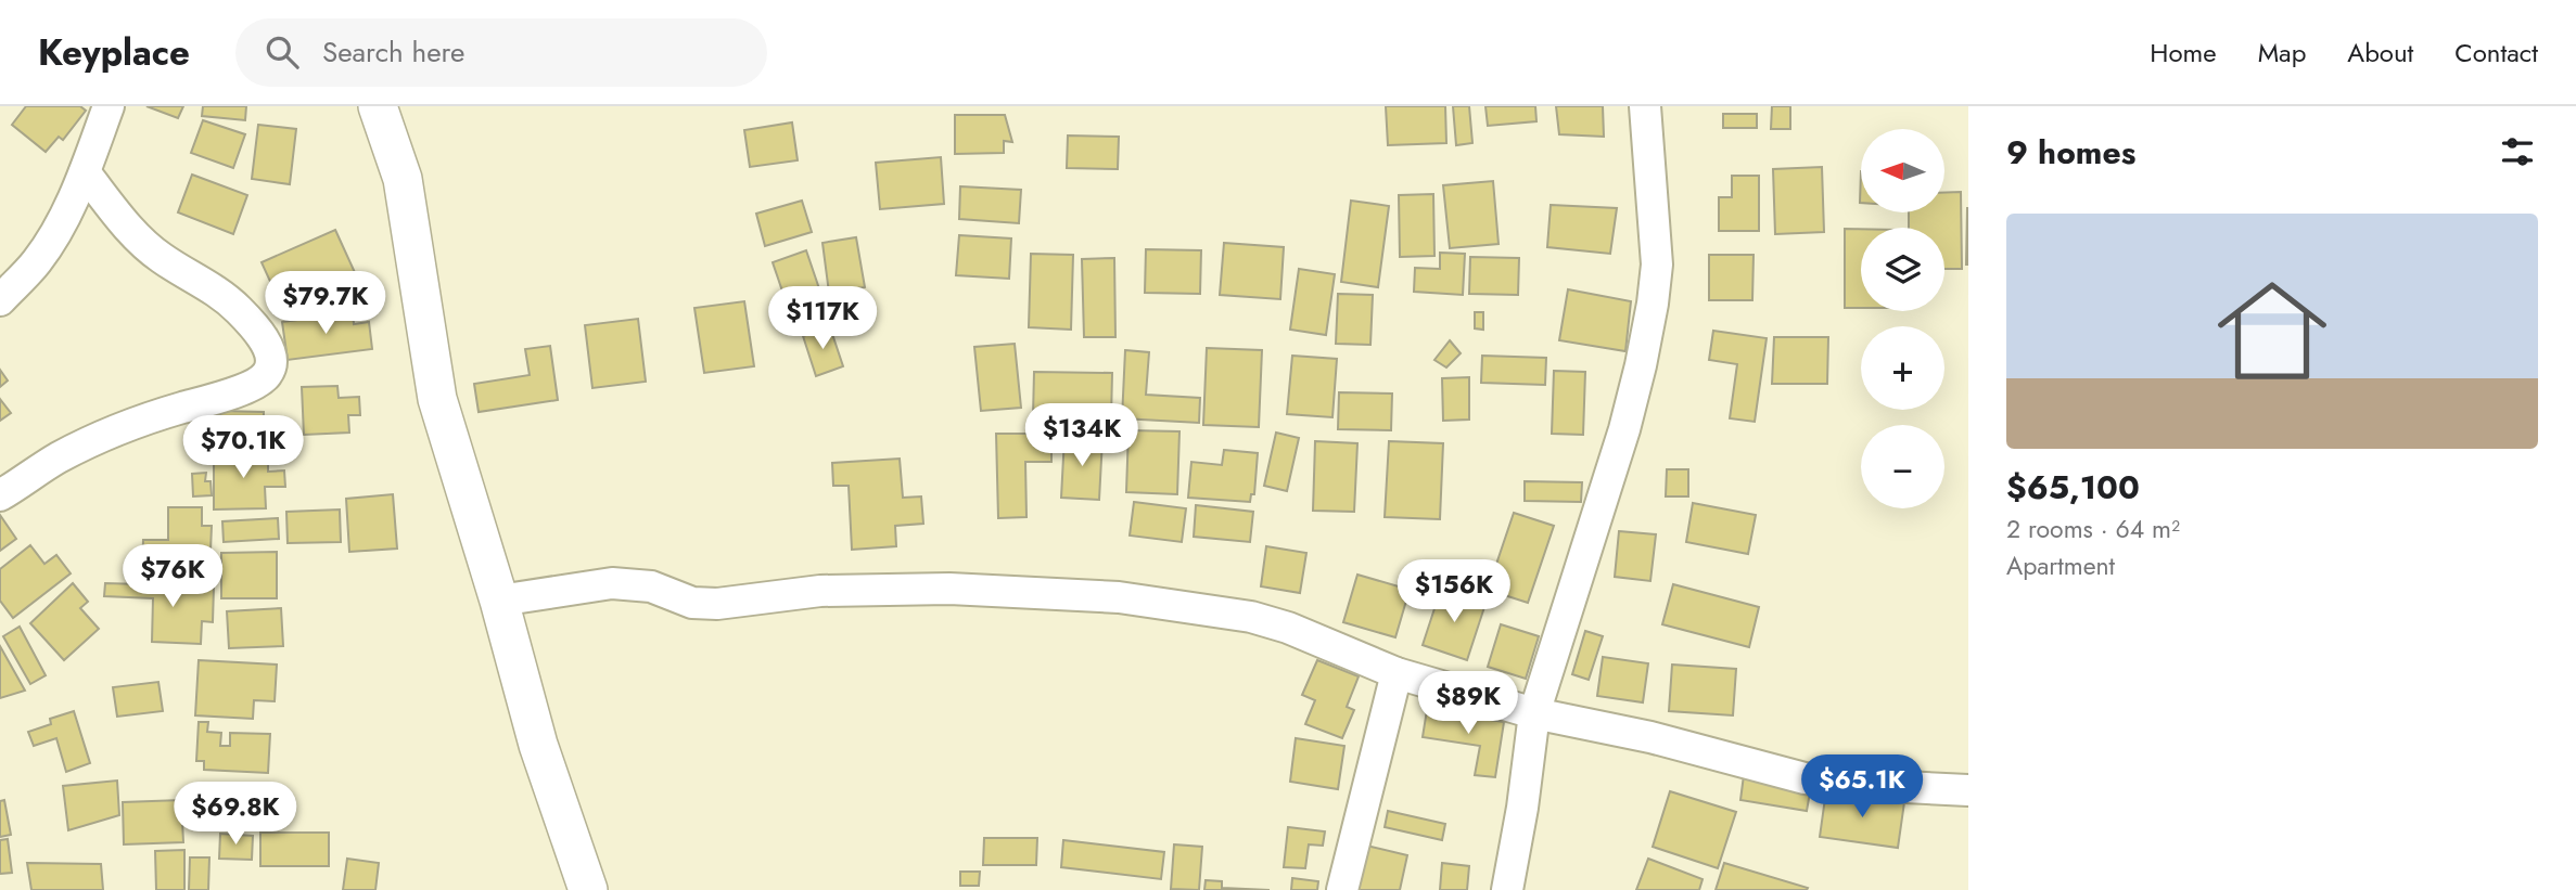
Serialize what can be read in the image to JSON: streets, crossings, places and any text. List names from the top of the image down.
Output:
{
  "north": "left",
  "page": {
    "header": "Keyplace",
    "search": "Search here",
    "nav": [
      "Home",
      "Map",
      "About",
      "Contact"
    ],
    "heading": "9 homes",
    "map_buttons": ["+", "−"],
    "list": [
      {
        "name": "$65,100",
        "note": "2 rooms · 64 m² · Apartment"
      }
    ],
    "price": [
      "$79.7K",
      "$117K",
      "$134K",
      "$70.1K",
      "$76K",
      "$156K",
      "$89K",
      "$65.1K",
      "$69.8K"
    ]
  }
}
